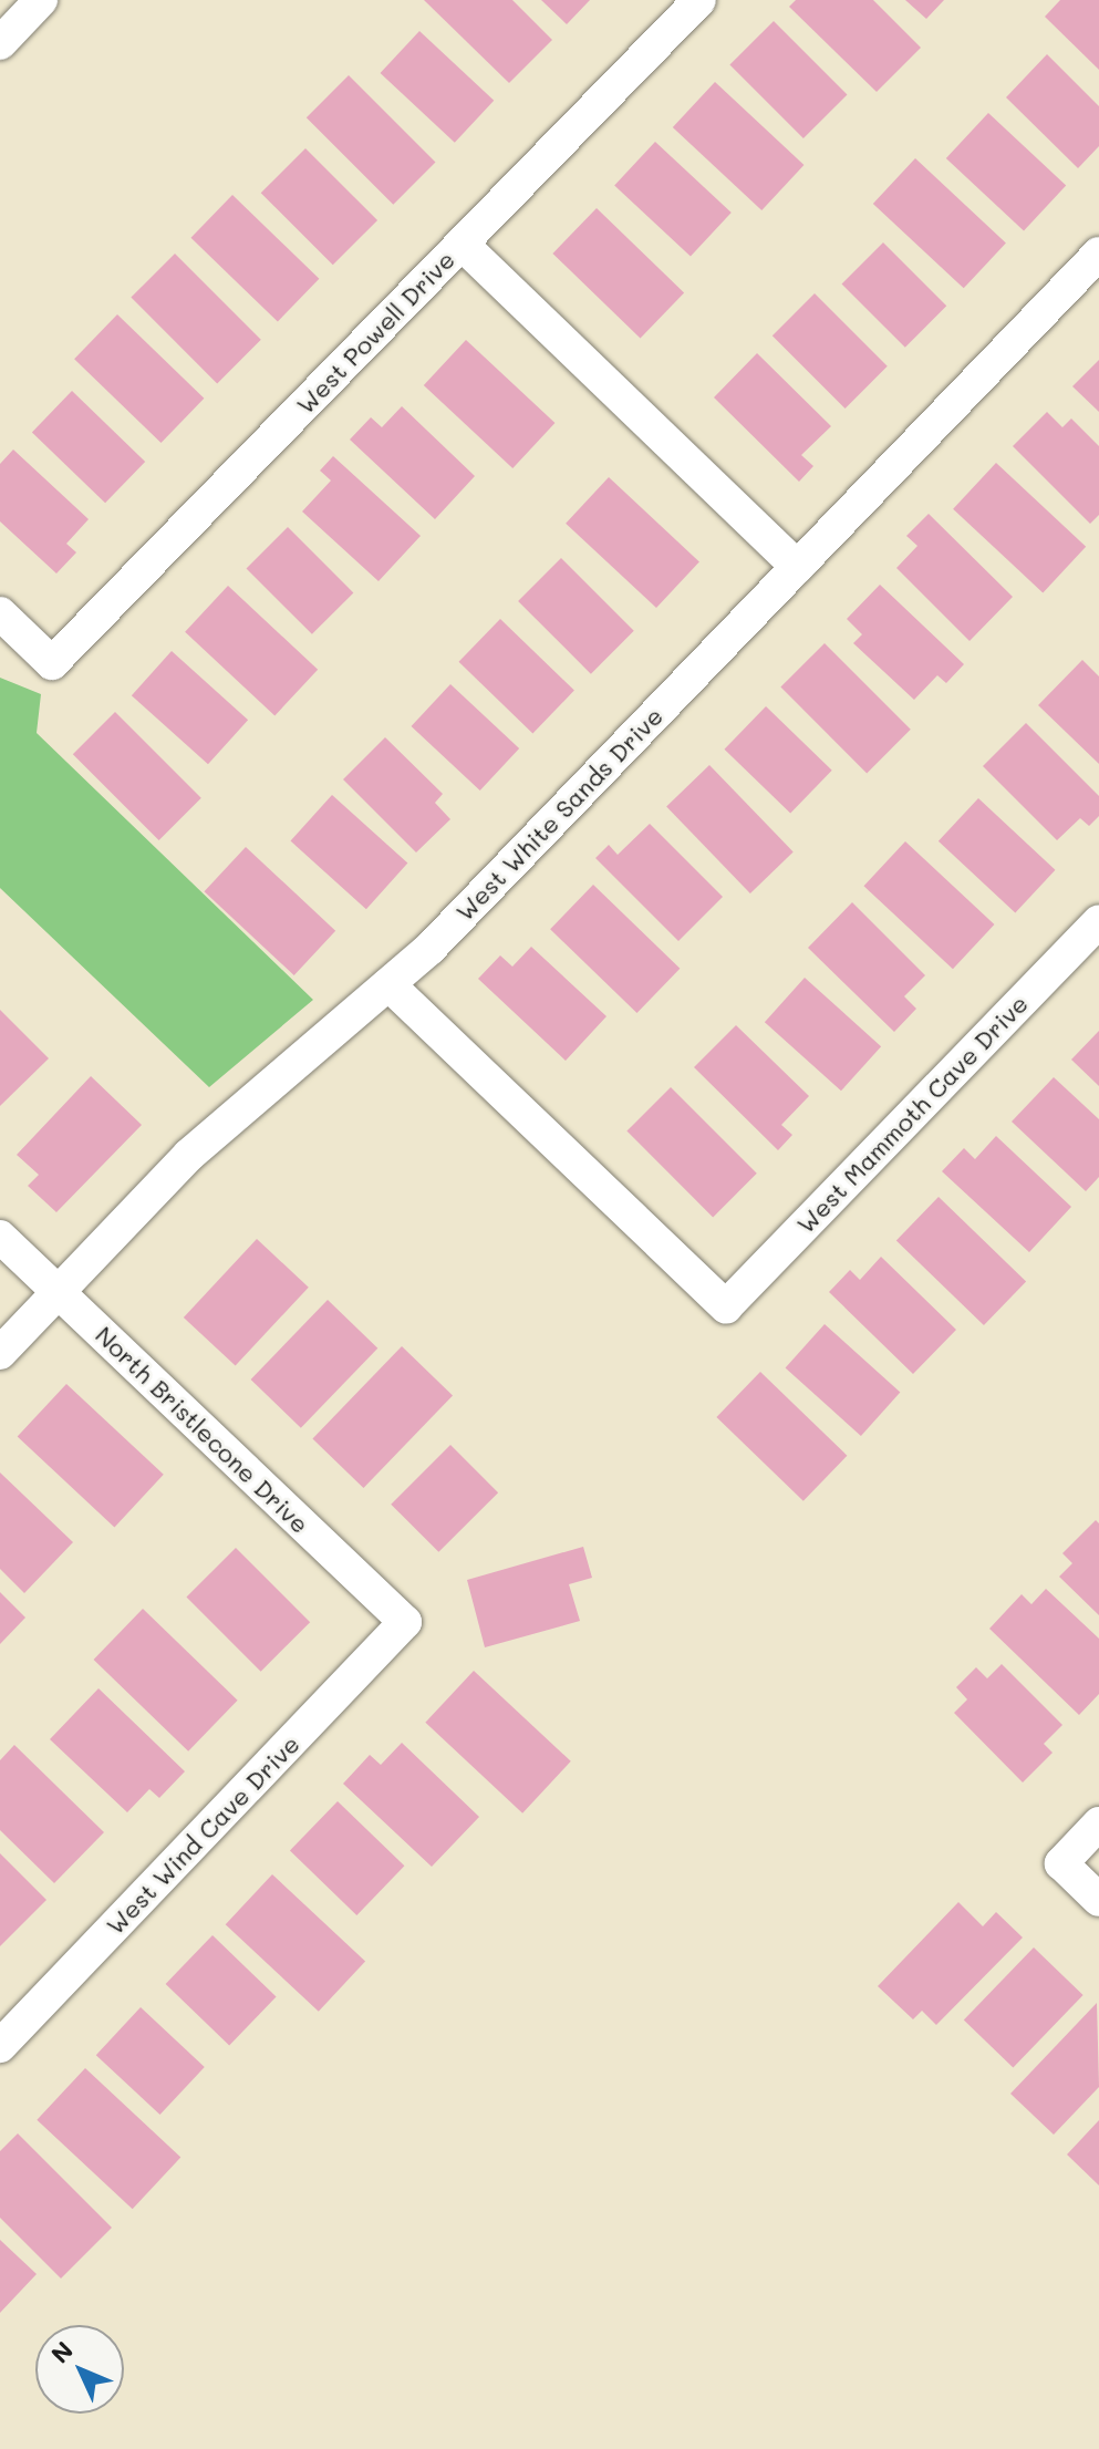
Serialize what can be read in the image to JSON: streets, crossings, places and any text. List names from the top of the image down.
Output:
{
  "streets": {
    "street": [
      "West Powell Drive",
      "West White Sands Drive",
      "West Mammoth Cave Drive",
      "North Bristlecone Drive",
      "West Wind Cave Drive"
    ]
  },
  "crossings": [
    ["West White Sands Drive", "West Mammoth Cave Drive"],
    ["West White Sands Drive", "North Bristlecone Drive"],
    ["North Bristlecone Drive", "West Wind Cave Drive"]
  ],
  "north": "top left"
}
